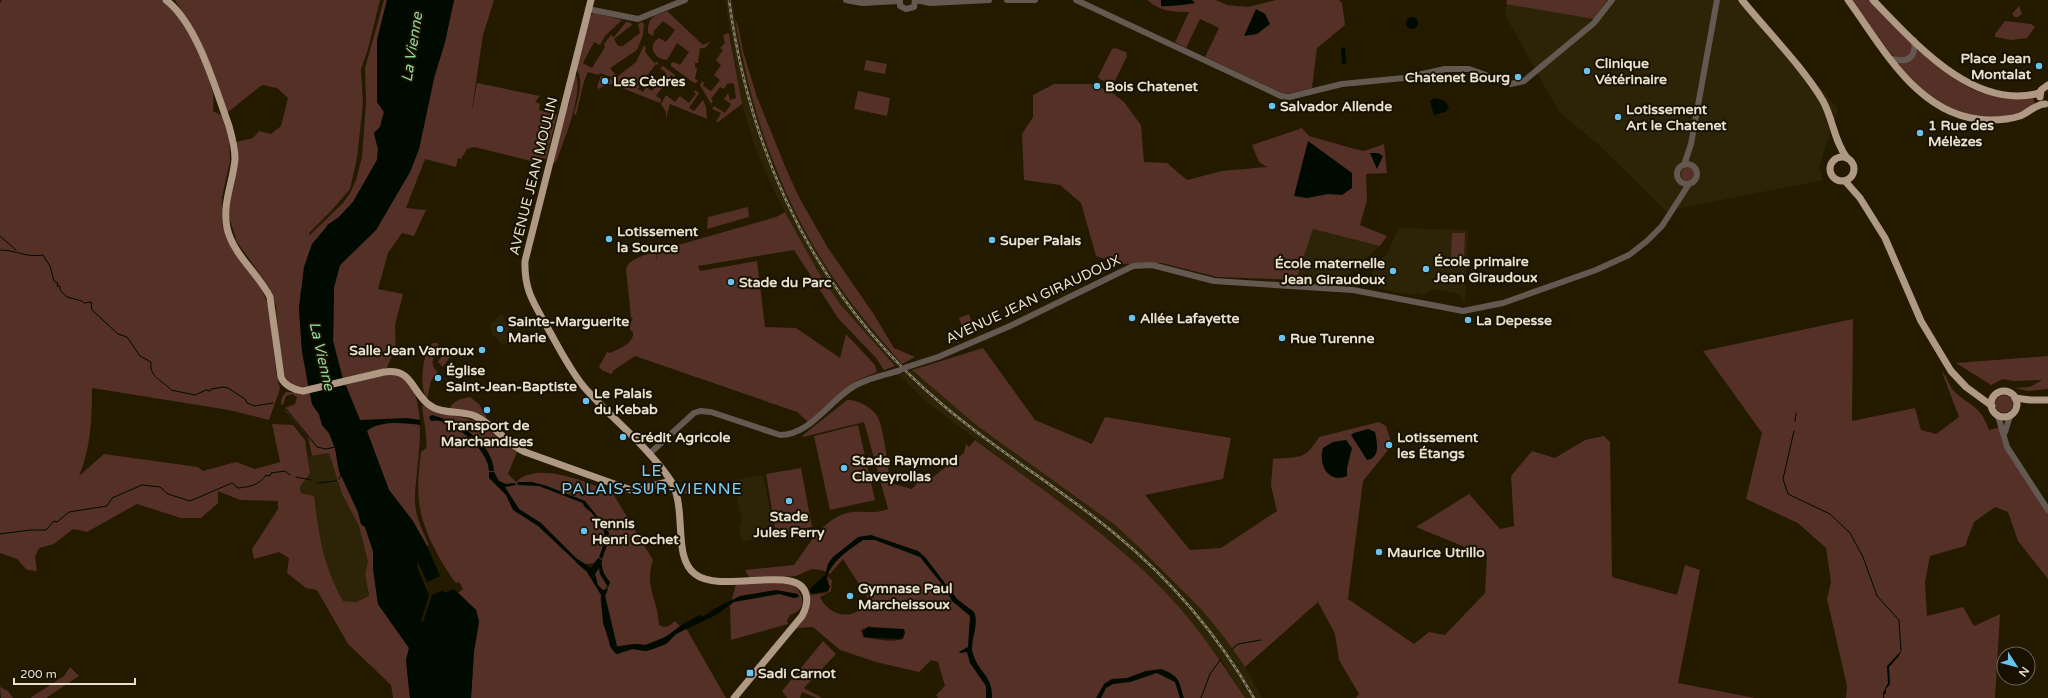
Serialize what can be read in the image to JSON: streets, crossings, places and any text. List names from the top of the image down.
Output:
{
  "streets": {
    "main road": ["AVENUE JEAN MOULIN"],
    "street": ["AVENUE JEAN GIRAUDOUX"]
  },
  "crossings": [
    ["AVENUE JEAN MOULIN", "AVENUE JEAN GIRAUDOUX"]
  ],
  "districts": ["LE PALAIS-SUR-VIENNE"],
  "water": ["La Vienne"],
  "places": {
    "other": [
      "Place Jean Montalat",
      "Clinique Vétérinaire",
      "Chatenet Bourg",
      "Les Cèdres",
      "Bois Chatenet",
      "Salvador Allende",
      "Lotissement Art le Chatenet",
      "1 Rue des Mélèzes",
      "Lotissement la Source",
      "Super Palais",
      "École primaire Jean Giraudoux",
      "École maternelle Jean Giraudoux",
      "Stade du Parc",
      "Allée Lafayette",
      "La Depesse",
      "Sainte-Marguerite Marie",
      "Rue Turenne",
      "Salle Jean Varnoux",
      "Église Saint-Jean-Baptiste",
      "Le Palais du Kebab",
      "Transport de Marchandises",
      "Crédit Agricole",
      "Lotissement les Étangs",
      "Stade Raymond Claveyrollas",
      "Stade Jules Ferry",
      "Tennis Henri Cochet",
      "Maurice Utrillo",
      "Gymnase Paul Marcheissoux"
    ],
    "transit": ["Sadi Carnot"]
  },
  "scale_bar": "200 m",
  "north": "bottom right"
}
